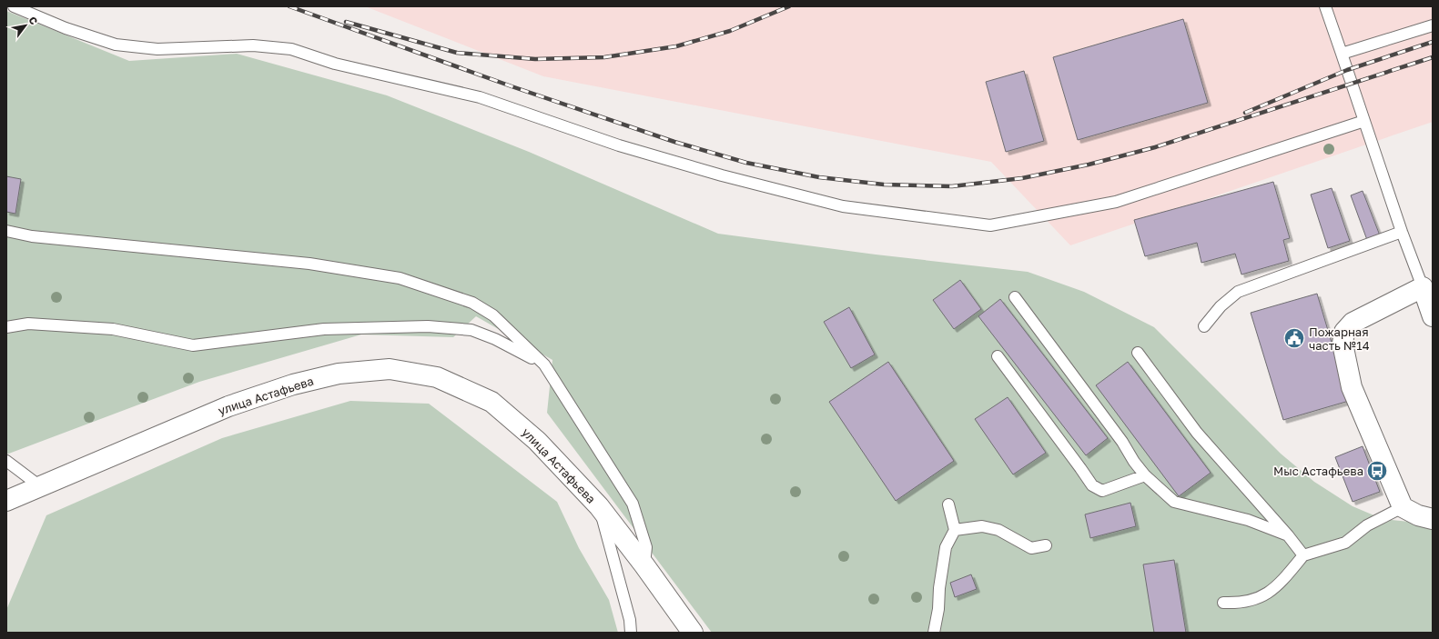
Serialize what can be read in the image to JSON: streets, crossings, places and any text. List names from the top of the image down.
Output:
{
  "streets": {
    "main road": ["улица Астафьева"]
  },
  "places": {
    "public building": ["Пожарная часть №14"],
    "bus stop": ["Мыс Астафьева"]
  },
  "north": "top right"
}
